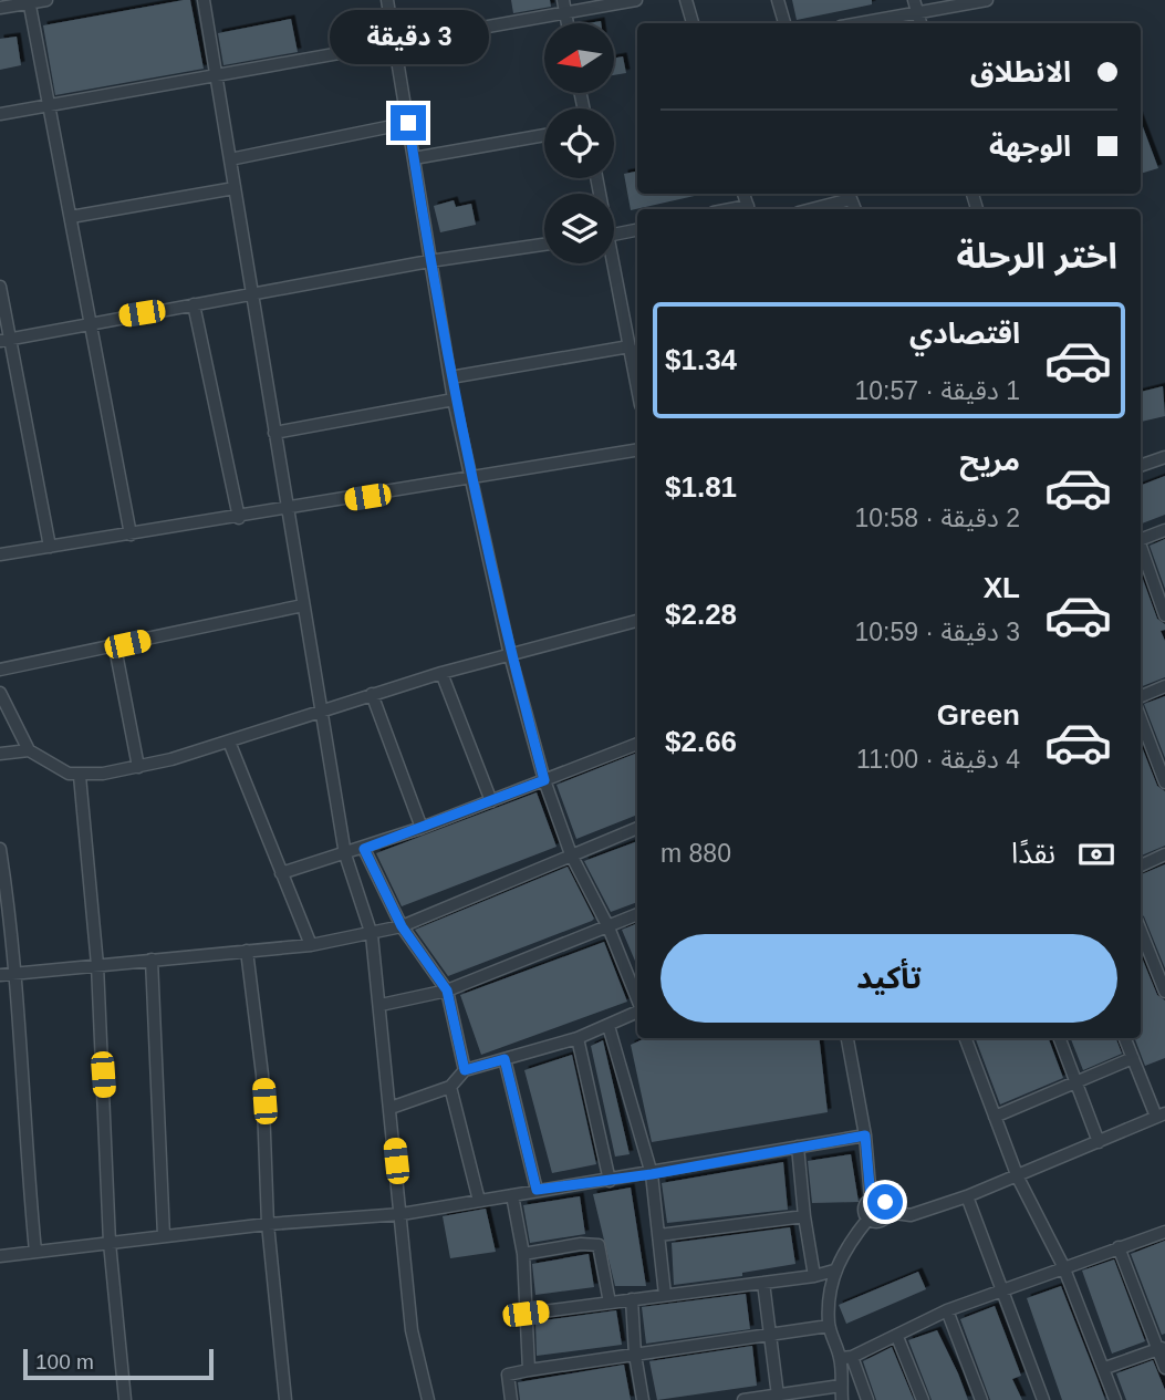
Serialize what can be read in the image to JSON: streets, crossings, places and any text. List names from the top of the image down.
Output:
{
  "scale_bar": "100 m",
  "north": "left",
  "page": {
    "bubble": "3 دقيقة",
    "banner": ["الانطلاق", "الوجهة"],
    "heading": "اختر الرحلة",
    "list": [
      {
        "name": "اقتصادي",
        "note": "1 دقيقة · 10:57",
        "value": "$1.34"
      },
      {
        "name": "مريح",
        "note": "2 دقيقة · 10:58",
        "value": "$1.81"
      },
      {
        "name": "XL",
        "note": "3 دقيقة · 10:59",
        "value": "$2.28"
      },
      {
        "name": "Green",
        "note": "4 دقيقة · 11:00",
        "value": "$2.66"
      }
    ],
    "pay": ["نقدًا", "880 m"],
    "buttons": "تأكيد",
    "scale": "100 m"
  }
}
